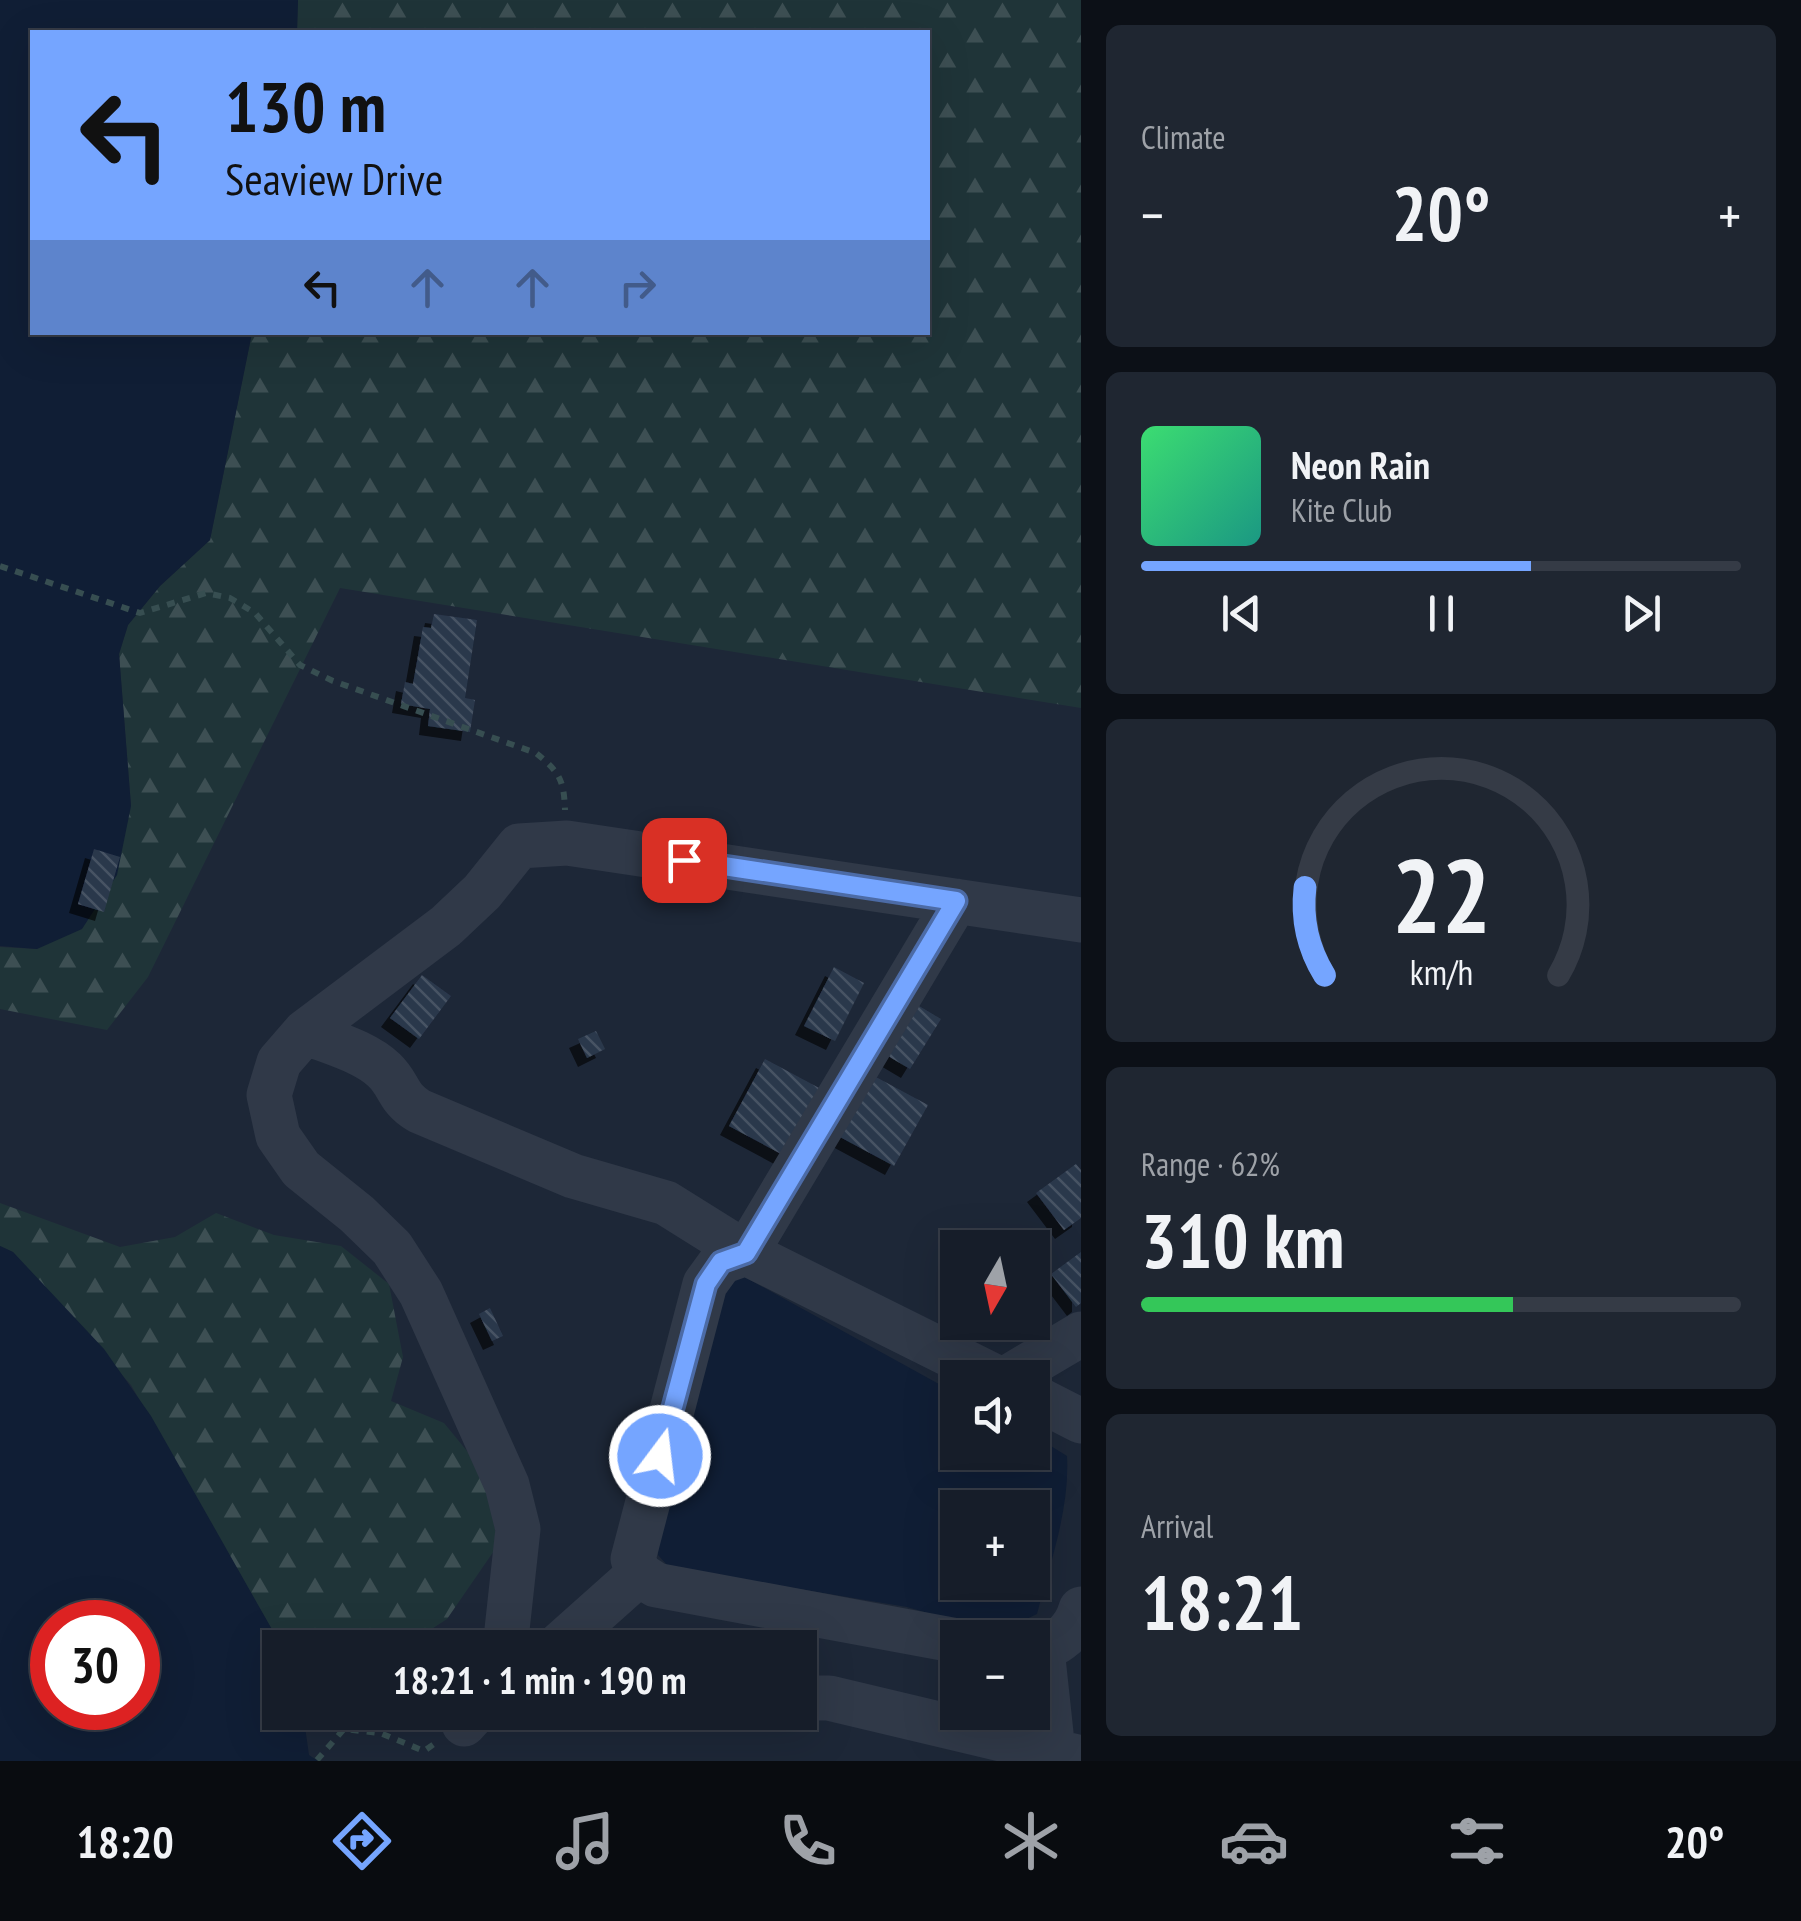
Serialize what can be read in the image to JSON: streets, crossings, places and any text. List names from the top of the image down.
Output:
{
  "north": "bottom",
  "page": {
    "tile": [
      "Climate",
      ["Range · 62%", "310 km"],
      ["Arrival", "18:21"]
    ],
    "turn": ["130 m", "Seaview Drive"],
    "heat": ["−", "20°", "+"],
    "song": ["Neon Rain", "Kite Club"],
    "map_buttons": ["+", "−"],
    "limit": "30",
    "trip": "18:21 · 1 min · 190 m",
    "tabs": ["18:20", "20°"],
    "gauge": ["22", "km/h"]
  }
}
